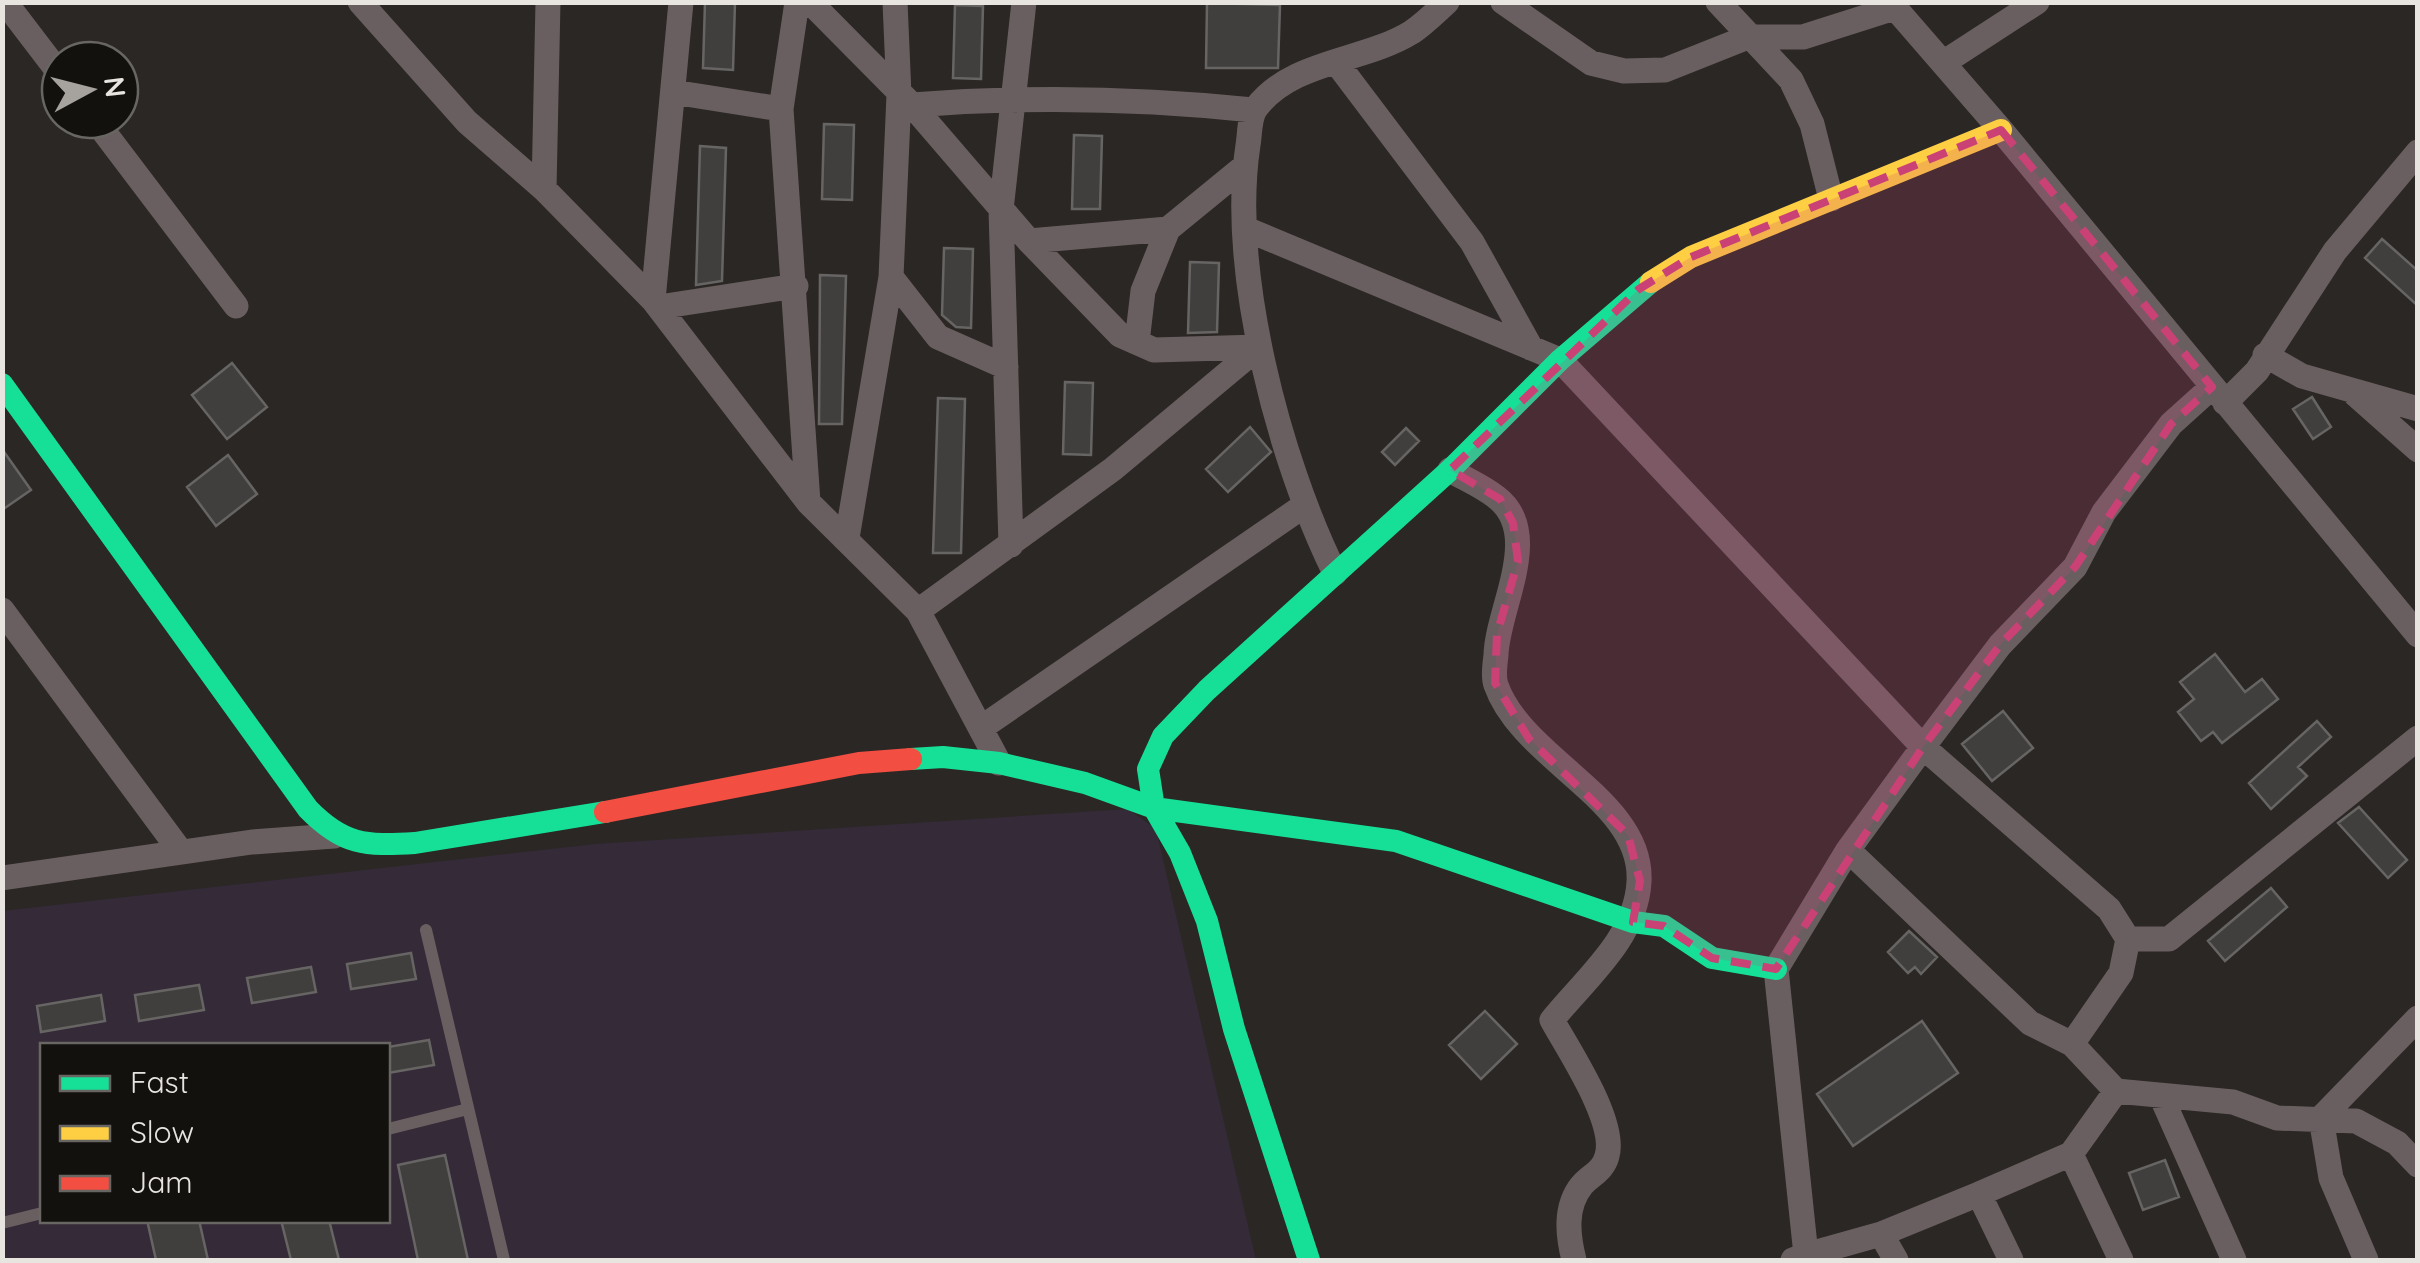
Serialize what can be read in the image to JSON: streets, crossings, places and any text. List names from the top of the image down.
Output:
{
  "legend": ["Fast", "Slow", "Jam"],
  "north": "right"
}
